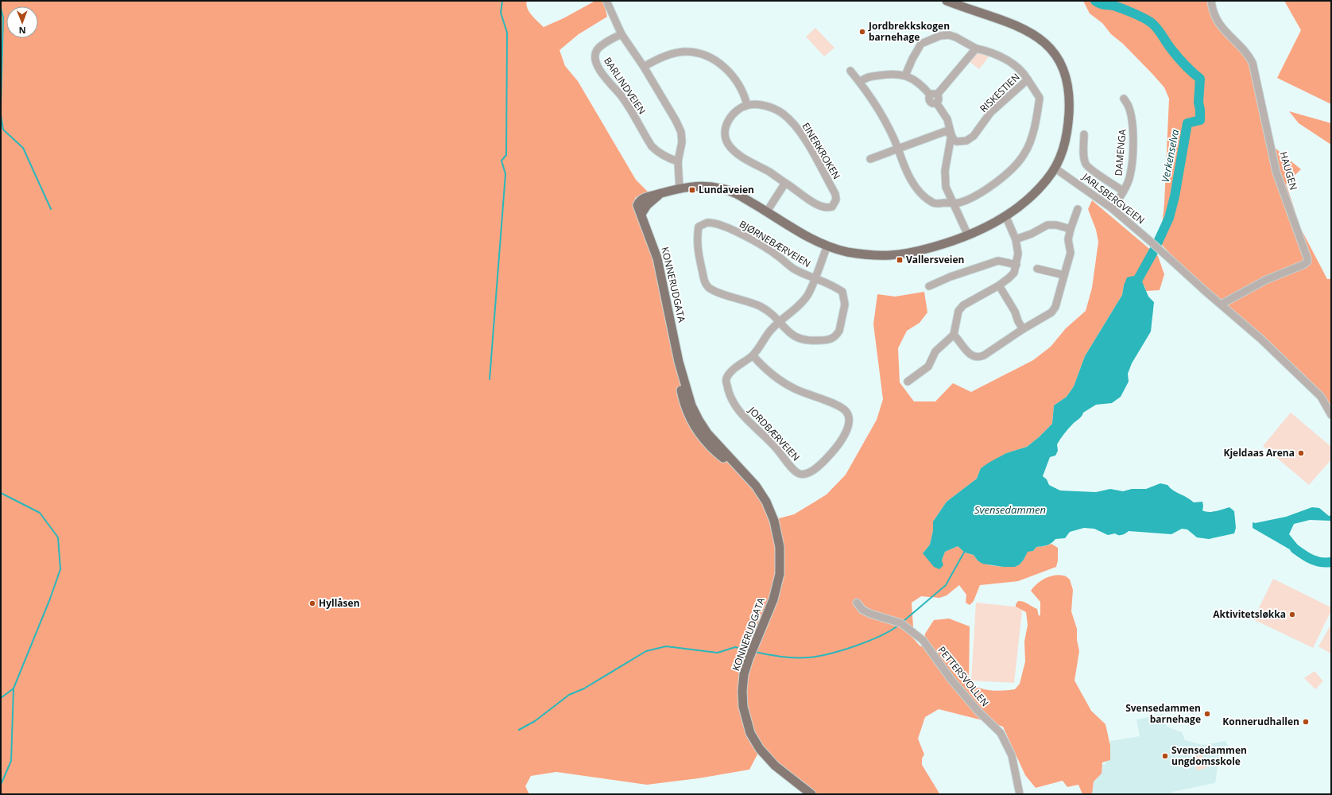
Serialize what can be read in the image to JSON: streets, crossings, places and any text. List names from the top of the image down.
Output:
{
  "streets": {
    "main road": ["KONNERUDGATA"],
    "street": [
      "BARLINDVEIEN",
      "RISKESTIEN",
      "EINERKROKEN",
      "DAMENGA",
      "HAUGEN",
      "JARLSBERGVEIEN",
      "BJØRNEBÆRVEIEN",
      "JORDBÆRVEIEN",
      "PETTERSVOLLEN"
    ]
  },
  "crossings": [
    ["DAMENGA", "JARLSBERGVEIEN"],
    ["HAUGEN", "JARLSBERGVEIEN"]
  ],
  "water": ["Verkenselva", "Svensedammen"],
  "places": {
    "other": [
      "Jordbrekkskogen barnehage",
      "Kjeldaas Arena",
      "Hyllåsen",
      "Aktivitetsløkka",
      "Svensedammen barnehage",
      "Konnerudhallen",
      "Svensedammen ungdomsskole"
    ],
    "transit": ["Lundaveien", "Vallersveien"]
  },
  "north": "bottom"
}
